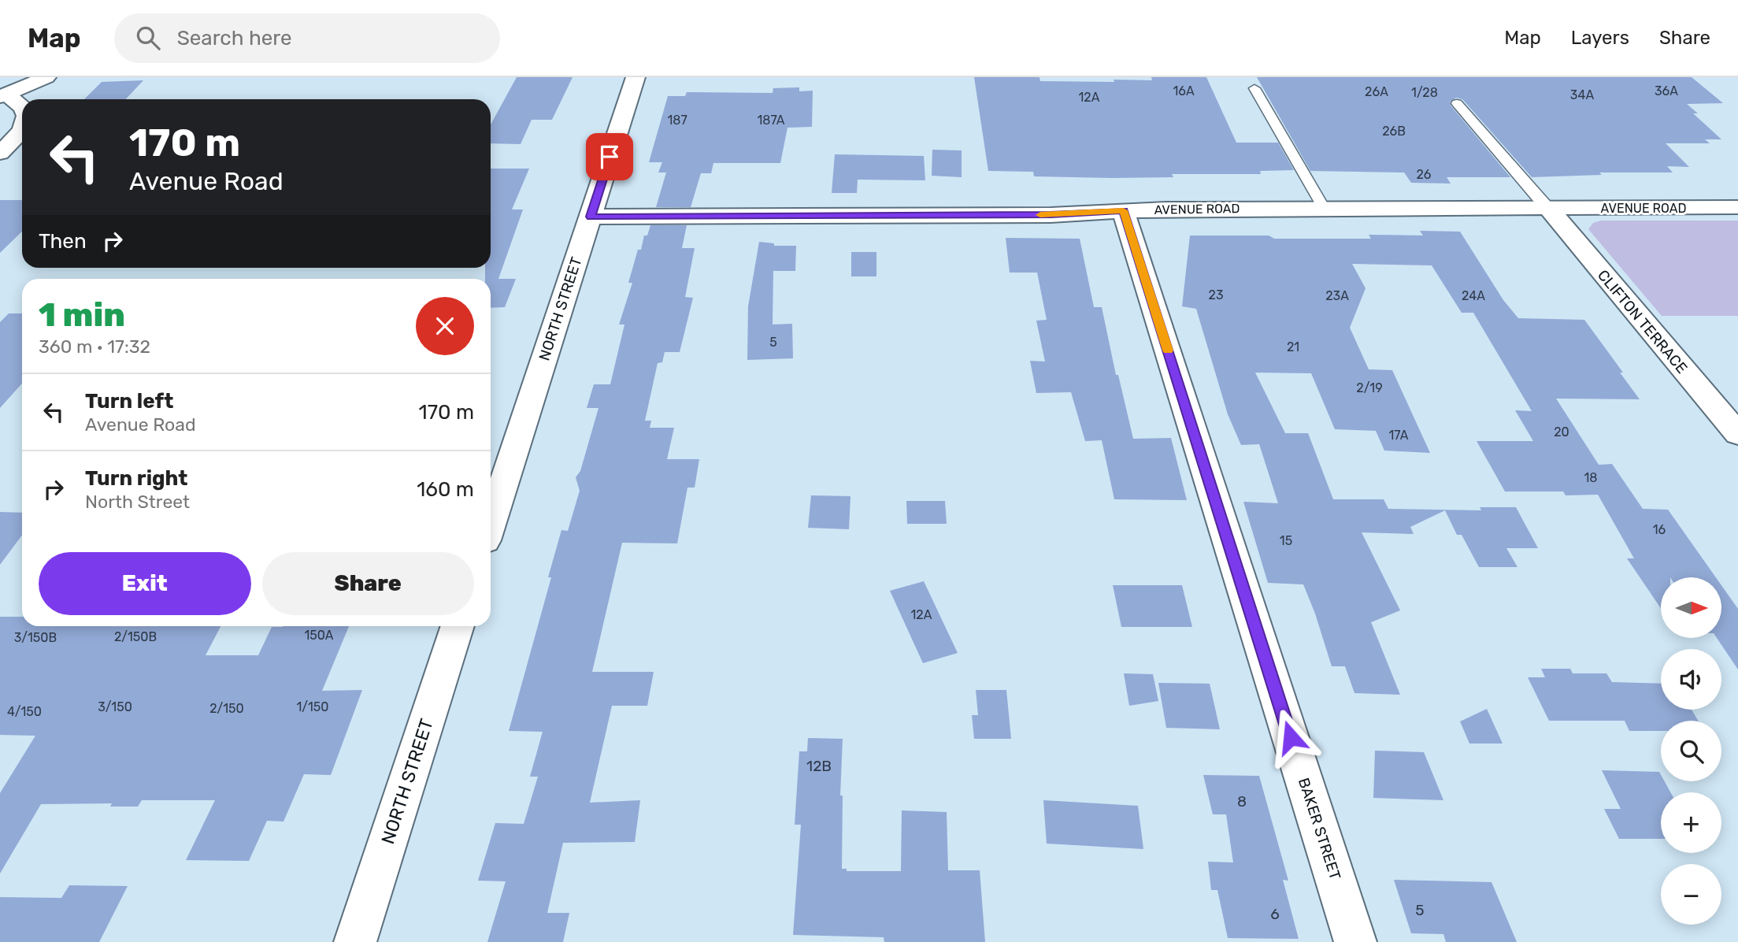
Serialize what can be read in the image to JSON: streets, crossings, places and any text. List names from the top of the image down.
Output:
{
  "streets": {
    "street": [
      "AVENUE ROAD",
      "NORTH STREET",
      "CLIFTON TERRACE",
      "BAKER STREET"
    ]
  },
  "crossings": [
    ["AVENUE ROAD", "NORTH STREET"],
    ["AVENUE ROAD", "CLIFTON TERRACE"],
    ["AVENUE ROAD", "BAKER STREET"]
  ],
  "house_numbers": [
    "16A",
    "36A",
    "26A",
    "1/28",
    "34A",
    "12A",
    "187",
    "187A",
    "26B",
    "26",
    "23",
    "23A",
    "24A",
    "5",
    "21",
    "2/19",
    "20",
    "17A",
    "18",
    "16",
    "15",
    "12A",
    "150A",
    "2/150B",
    "3/150B",
    "3/150",
    "1/150",
    "2/150",
    "4/150",
    "12B",
    "8",
    "5",
    "6"
  ],
  "north": "right",
  "page": {
    "header": "Map",
    "search": "Search here",
    "nav": ["Map", "Layers", "Share"],
    "turn": ["170 m", "Avenue Road"],
    "then": "Then",
    "heading": ["1 min", "360 m · 17:32"],
    "list": [
      {
        "name": "Turn left",
        "note": "Avenue Road",
        "value": "170 m"
      },
      {
        "name": "Turn right",
        "note": "North Street",
        "value": "160 m"
      }
    ],
    "buttons": ["Exit", "Share"],
    "map_buttons": ["+", "−"]
  }
}
